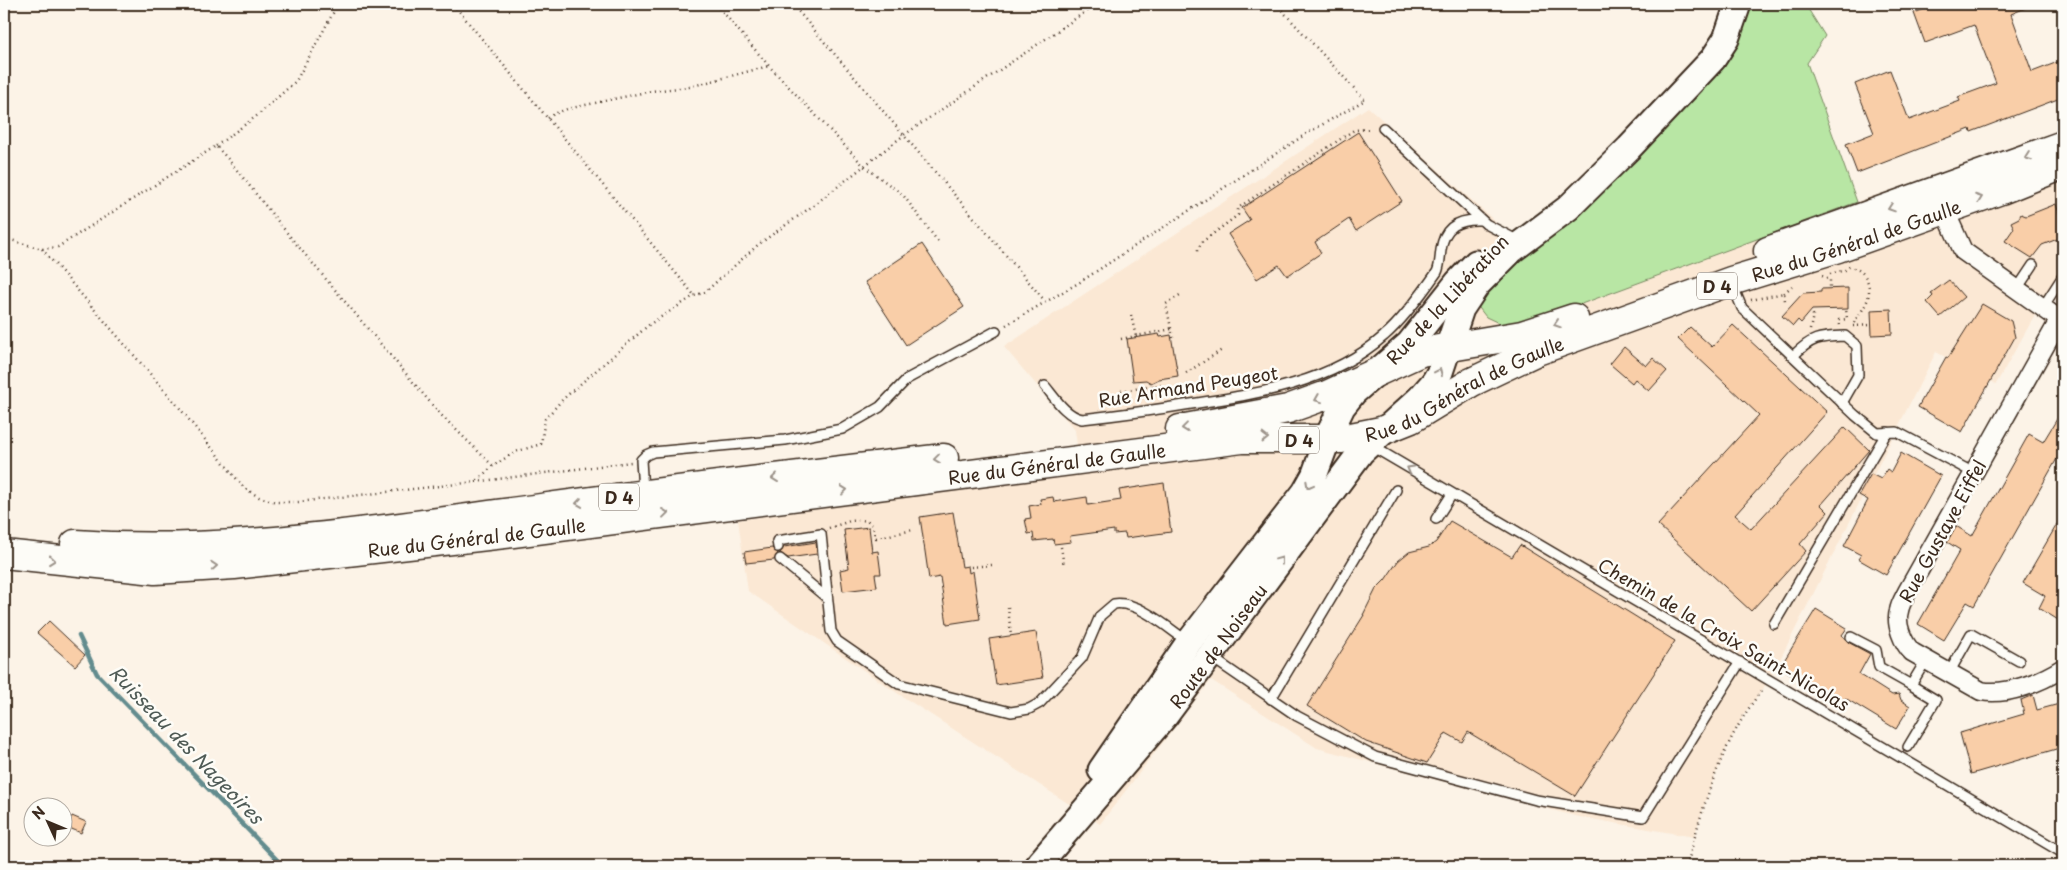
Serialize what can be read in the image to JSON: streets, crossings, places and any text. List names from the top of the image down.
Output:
{
  "streets": {
    "main road": [
      "Rue du Général de Gaulle",
      "D 4",
      "Rue de la Libération",
      "Route de Noiseau"
    ],
    "street": ["Rue Gustave Eiffel"],
    "lane": ["Rue Armand Peugeot", "Chemin de la Croix Saint-Nicolas"]
  },
  "crossings": [
    ["Rue du Général de Gaulle", "Rue de la Libération"],
    ["Rue du Général de Gaulle", "Chemin de la Croix Saint-Nicolas"],
    ["Rue du Général de Gaulle", "Route de Noiseau"],
    ["Rue de la Libération", "Chemin de la Croix Saint-Nicolas"],
    ["Rue de la Libération", "Route de Noiseau"],
    ["Chemin de la Croix Saint-Nicolas", "Route de Noiseau"]
  ],
  "water": ["Ruisseau des Nageoires"],
  "north": "top left"
}
